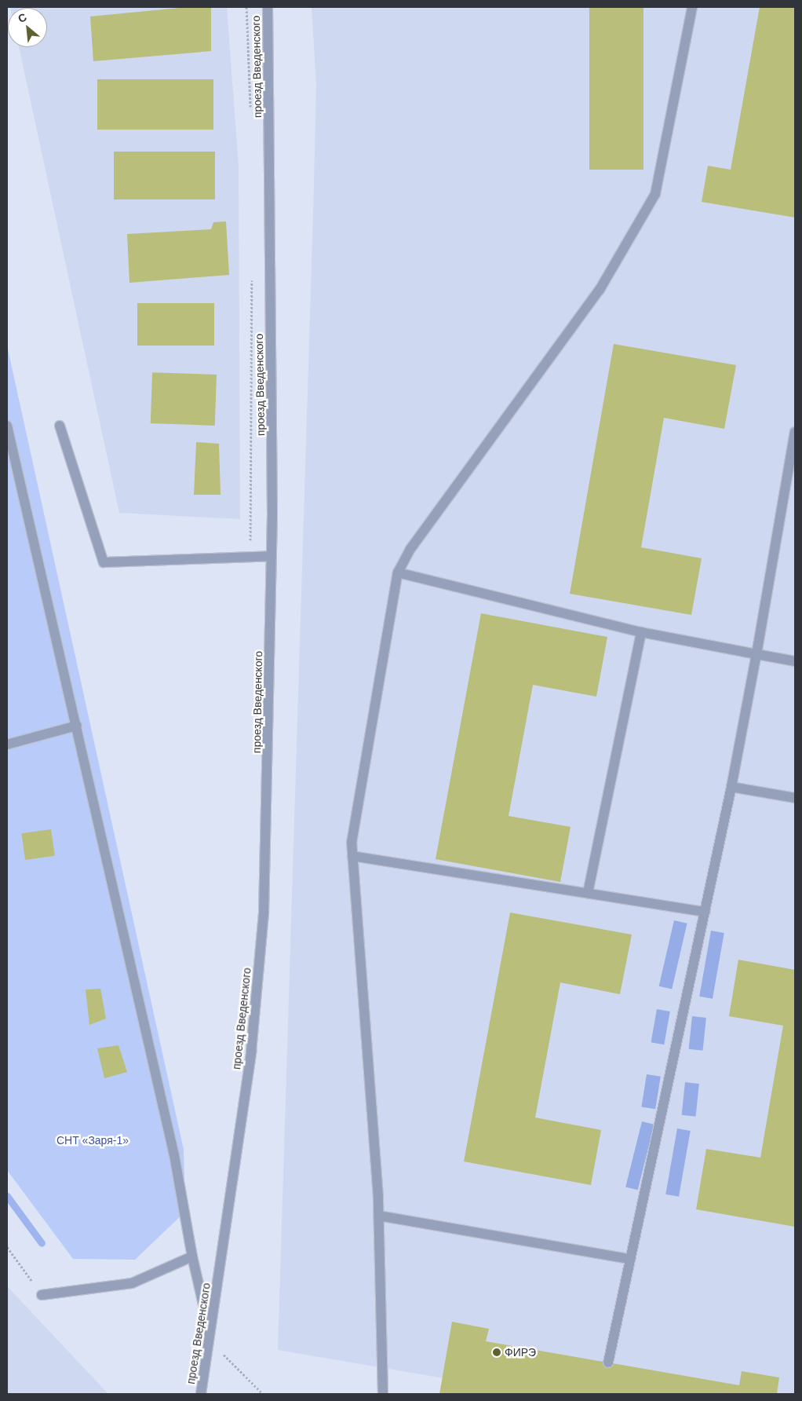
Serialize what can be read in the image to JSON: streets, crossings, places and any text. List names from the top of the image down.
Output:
{
  "streets": {
    "street": ["проезд Введенского"]
  },
  "parks": ["СНТ «Заря-1»"],
  "places": ["ФИРЭ"],
  "north": "top left"
}
